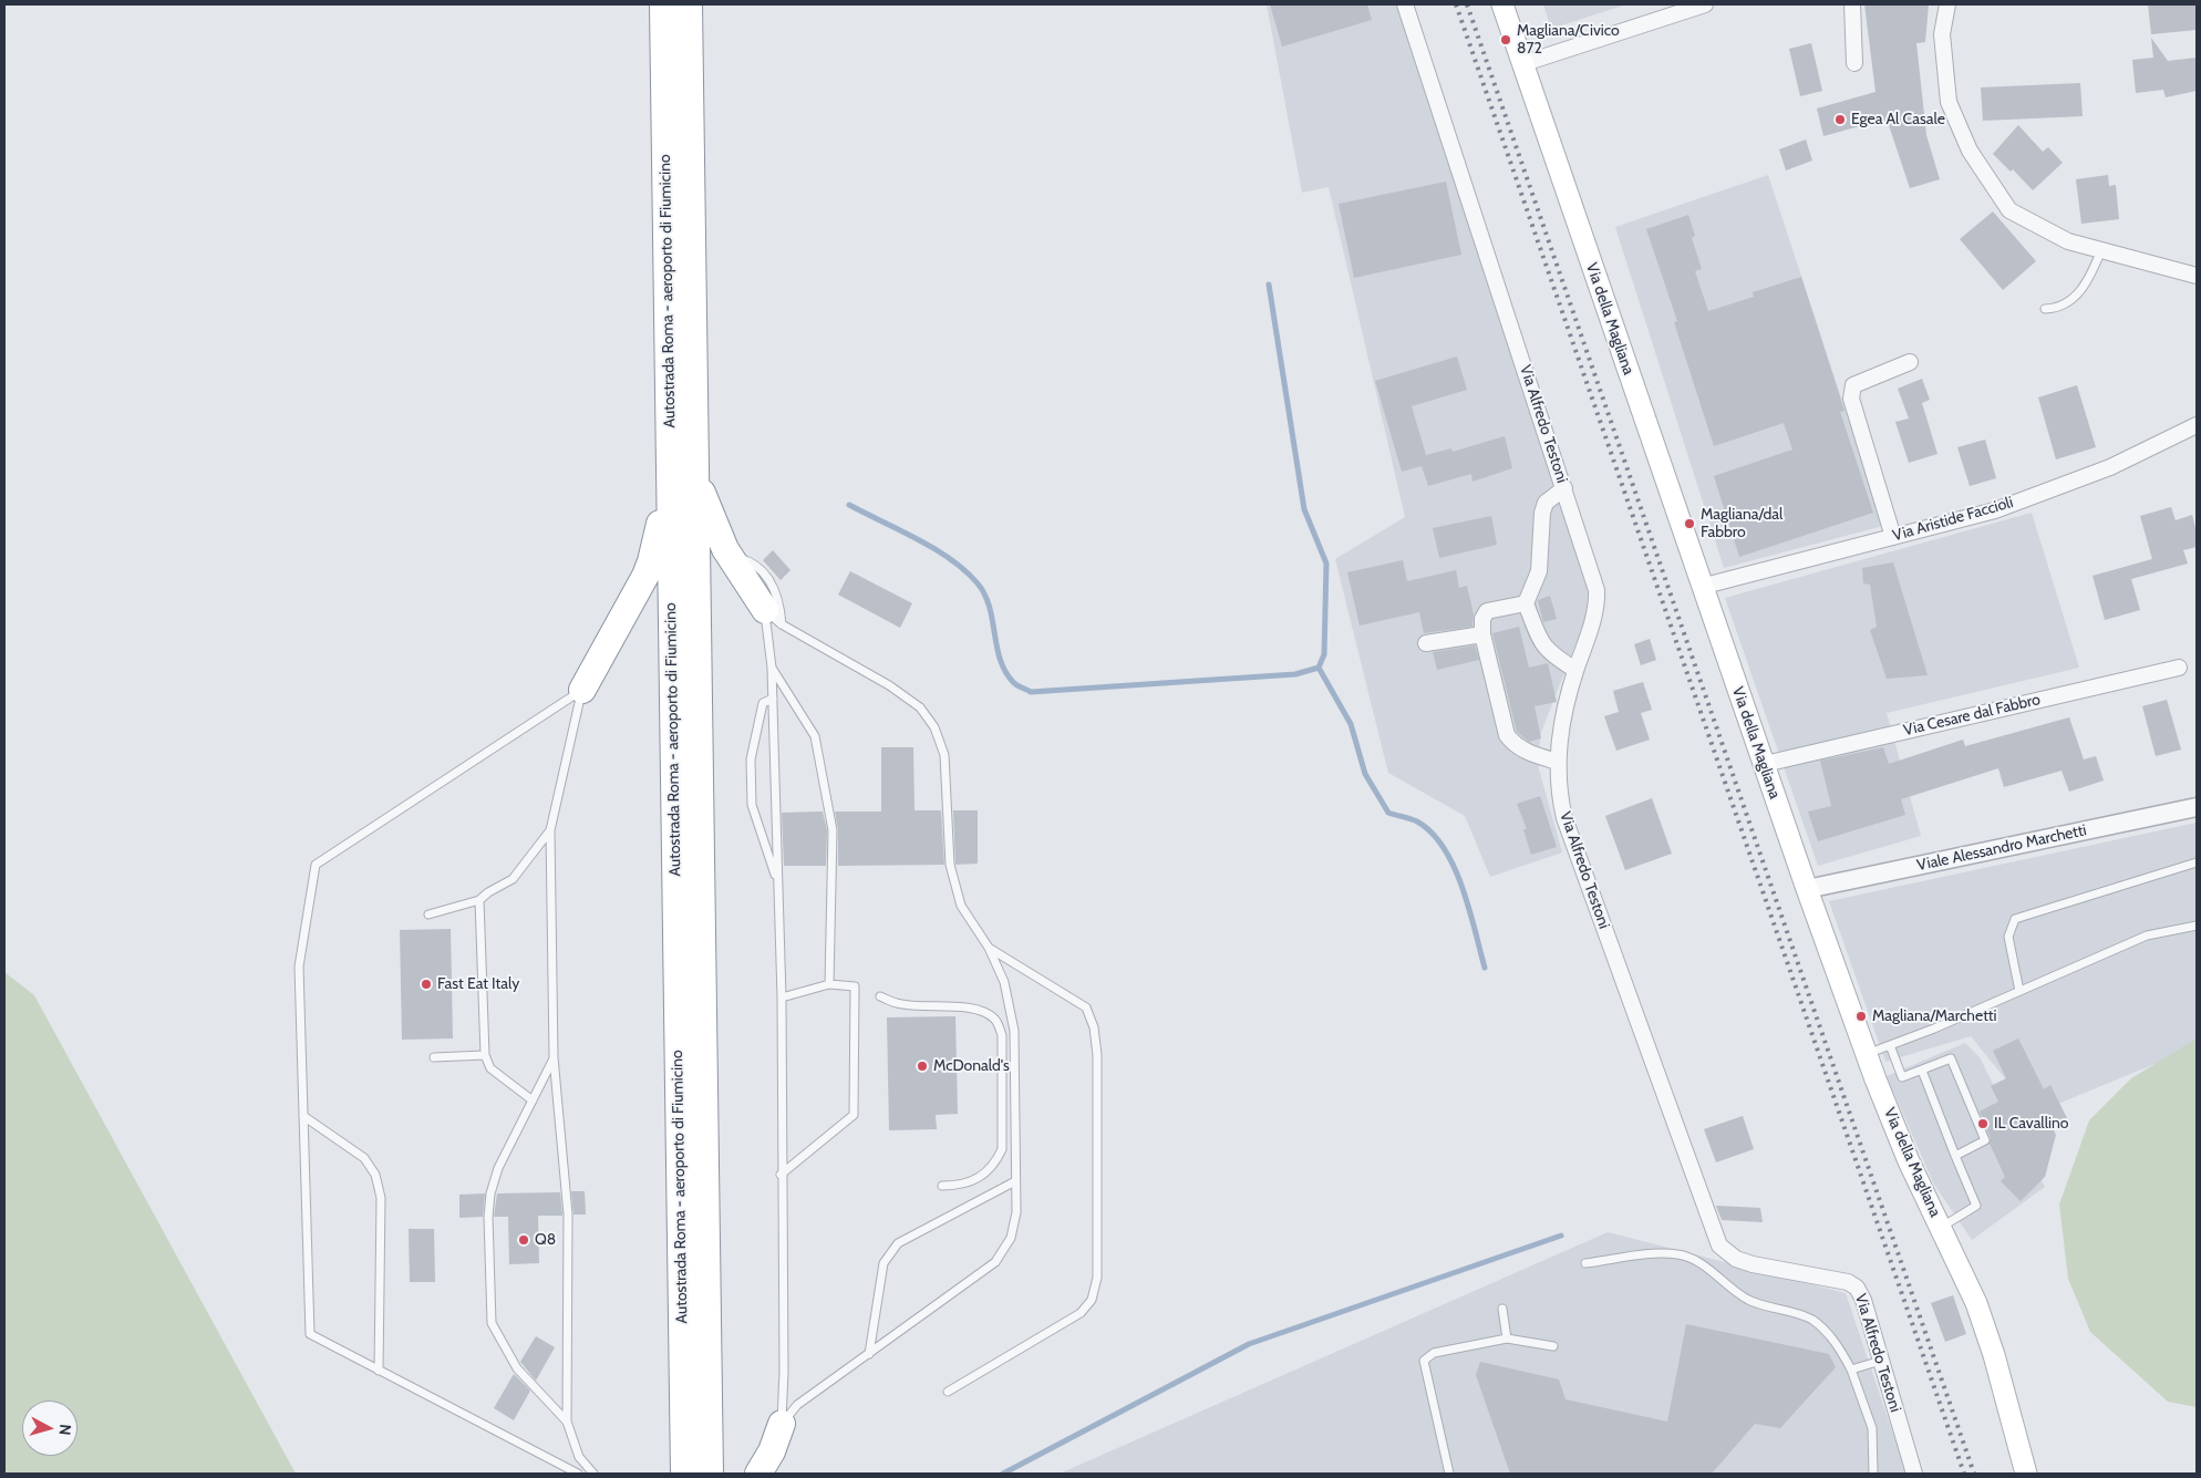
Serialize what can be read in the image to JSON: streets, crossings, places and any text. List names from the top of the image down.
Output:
{
  "streets": {
    "highway": ["Autostrada Roma - aeroporto di Fiumicino"],
    "main road": ["Via della Magliana"],
    "street": [
      "Via Alfredo Testoni",
      "Via Aristide Faccioli",
      "Via Cesare dal Fabbro",
      "Viale Alessandro Marchetti"
    ]
  },
  "crossings": [
    ["Via della Magliana", "Via Aristide Faccioli"],
    ["Via della Magliana", "Via Cesare dal Fabbro"],
    ["Via della Magliana", "Viale Alessandro Marchetti"]
  ],
  "places": [
    "Magliana/Civico 872",
    "Egea Al Casale",
    "Magliana/dal Fabbro",
    "Fast Eat Italy",
    "Magliana/Marchetti",
    "McDonald's",
    "IL Cavallino",
    "Q8"
  ],
  "north": "right"
}
